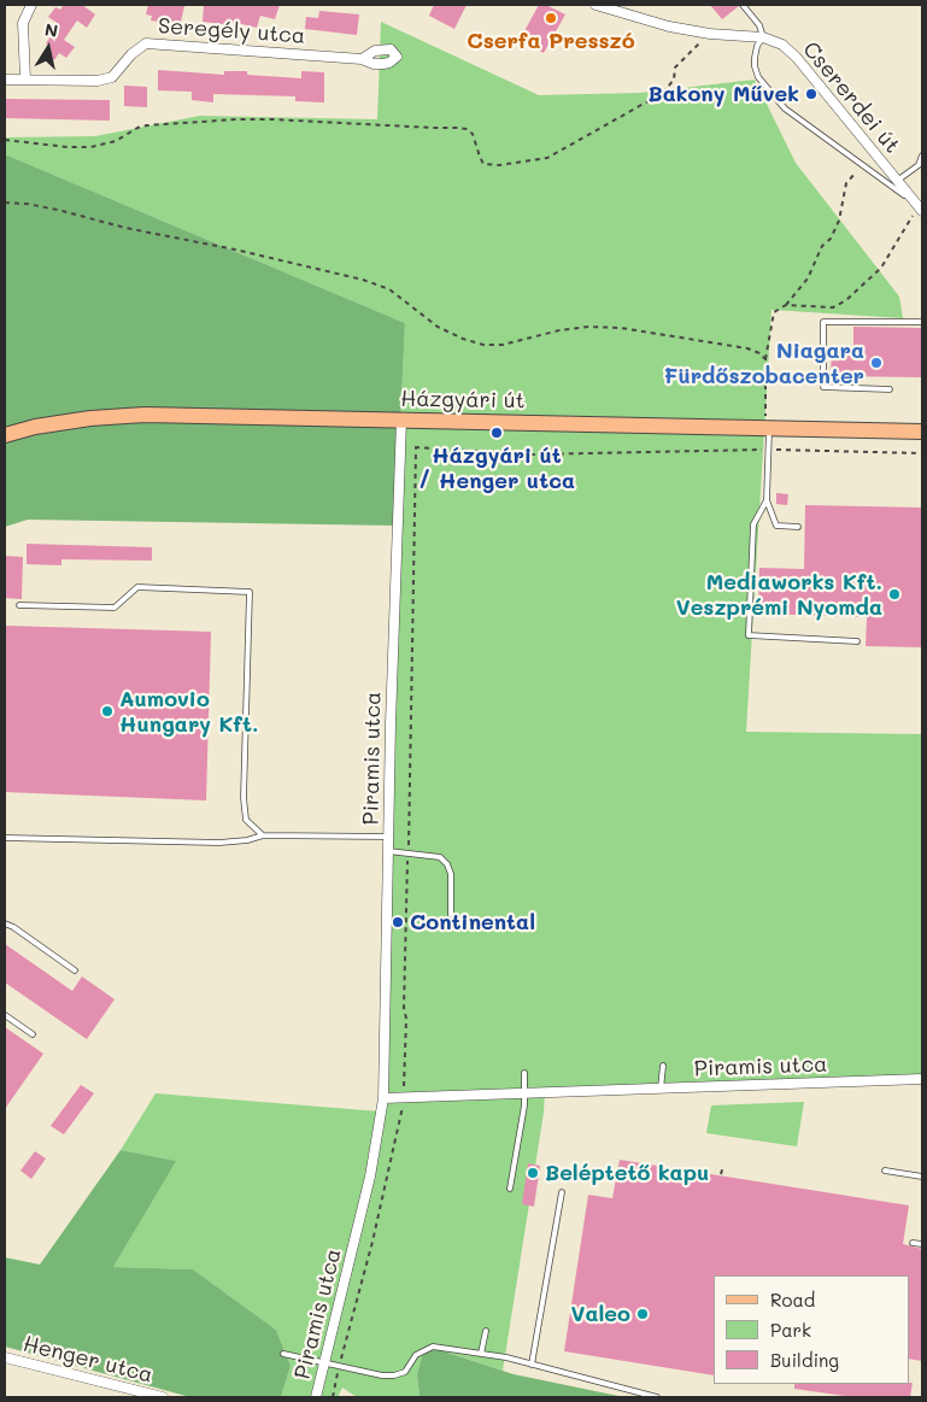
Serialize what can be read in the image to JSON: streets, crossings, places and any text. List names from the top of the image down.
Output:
{
  "streets": {
    "main road": ["Házgyári út"],
    "street": [
      "Seregély utca",
      "Csererdei út",
      "Piramis utca",
      "Henger utca"
    ]
  },
  "crossings": [
    ["Házgyári út", "Piramis utca"]
  ],
  "places": [
    "Cserfa Presszó",
    "Bakony Művek",
    "Niagara Fürdőszobacenter",
    "Házgyári út / Henger utca",
    "Mediaworks Kft. Veszprémi Nyomda",
    "Aumovio Hungary Kft.",
    "Continental",
    "Beléptető kapu",
    "Valeo"
  ],
  "legend": ["Road", "Park", "Building"],
  "north": "top"
}
